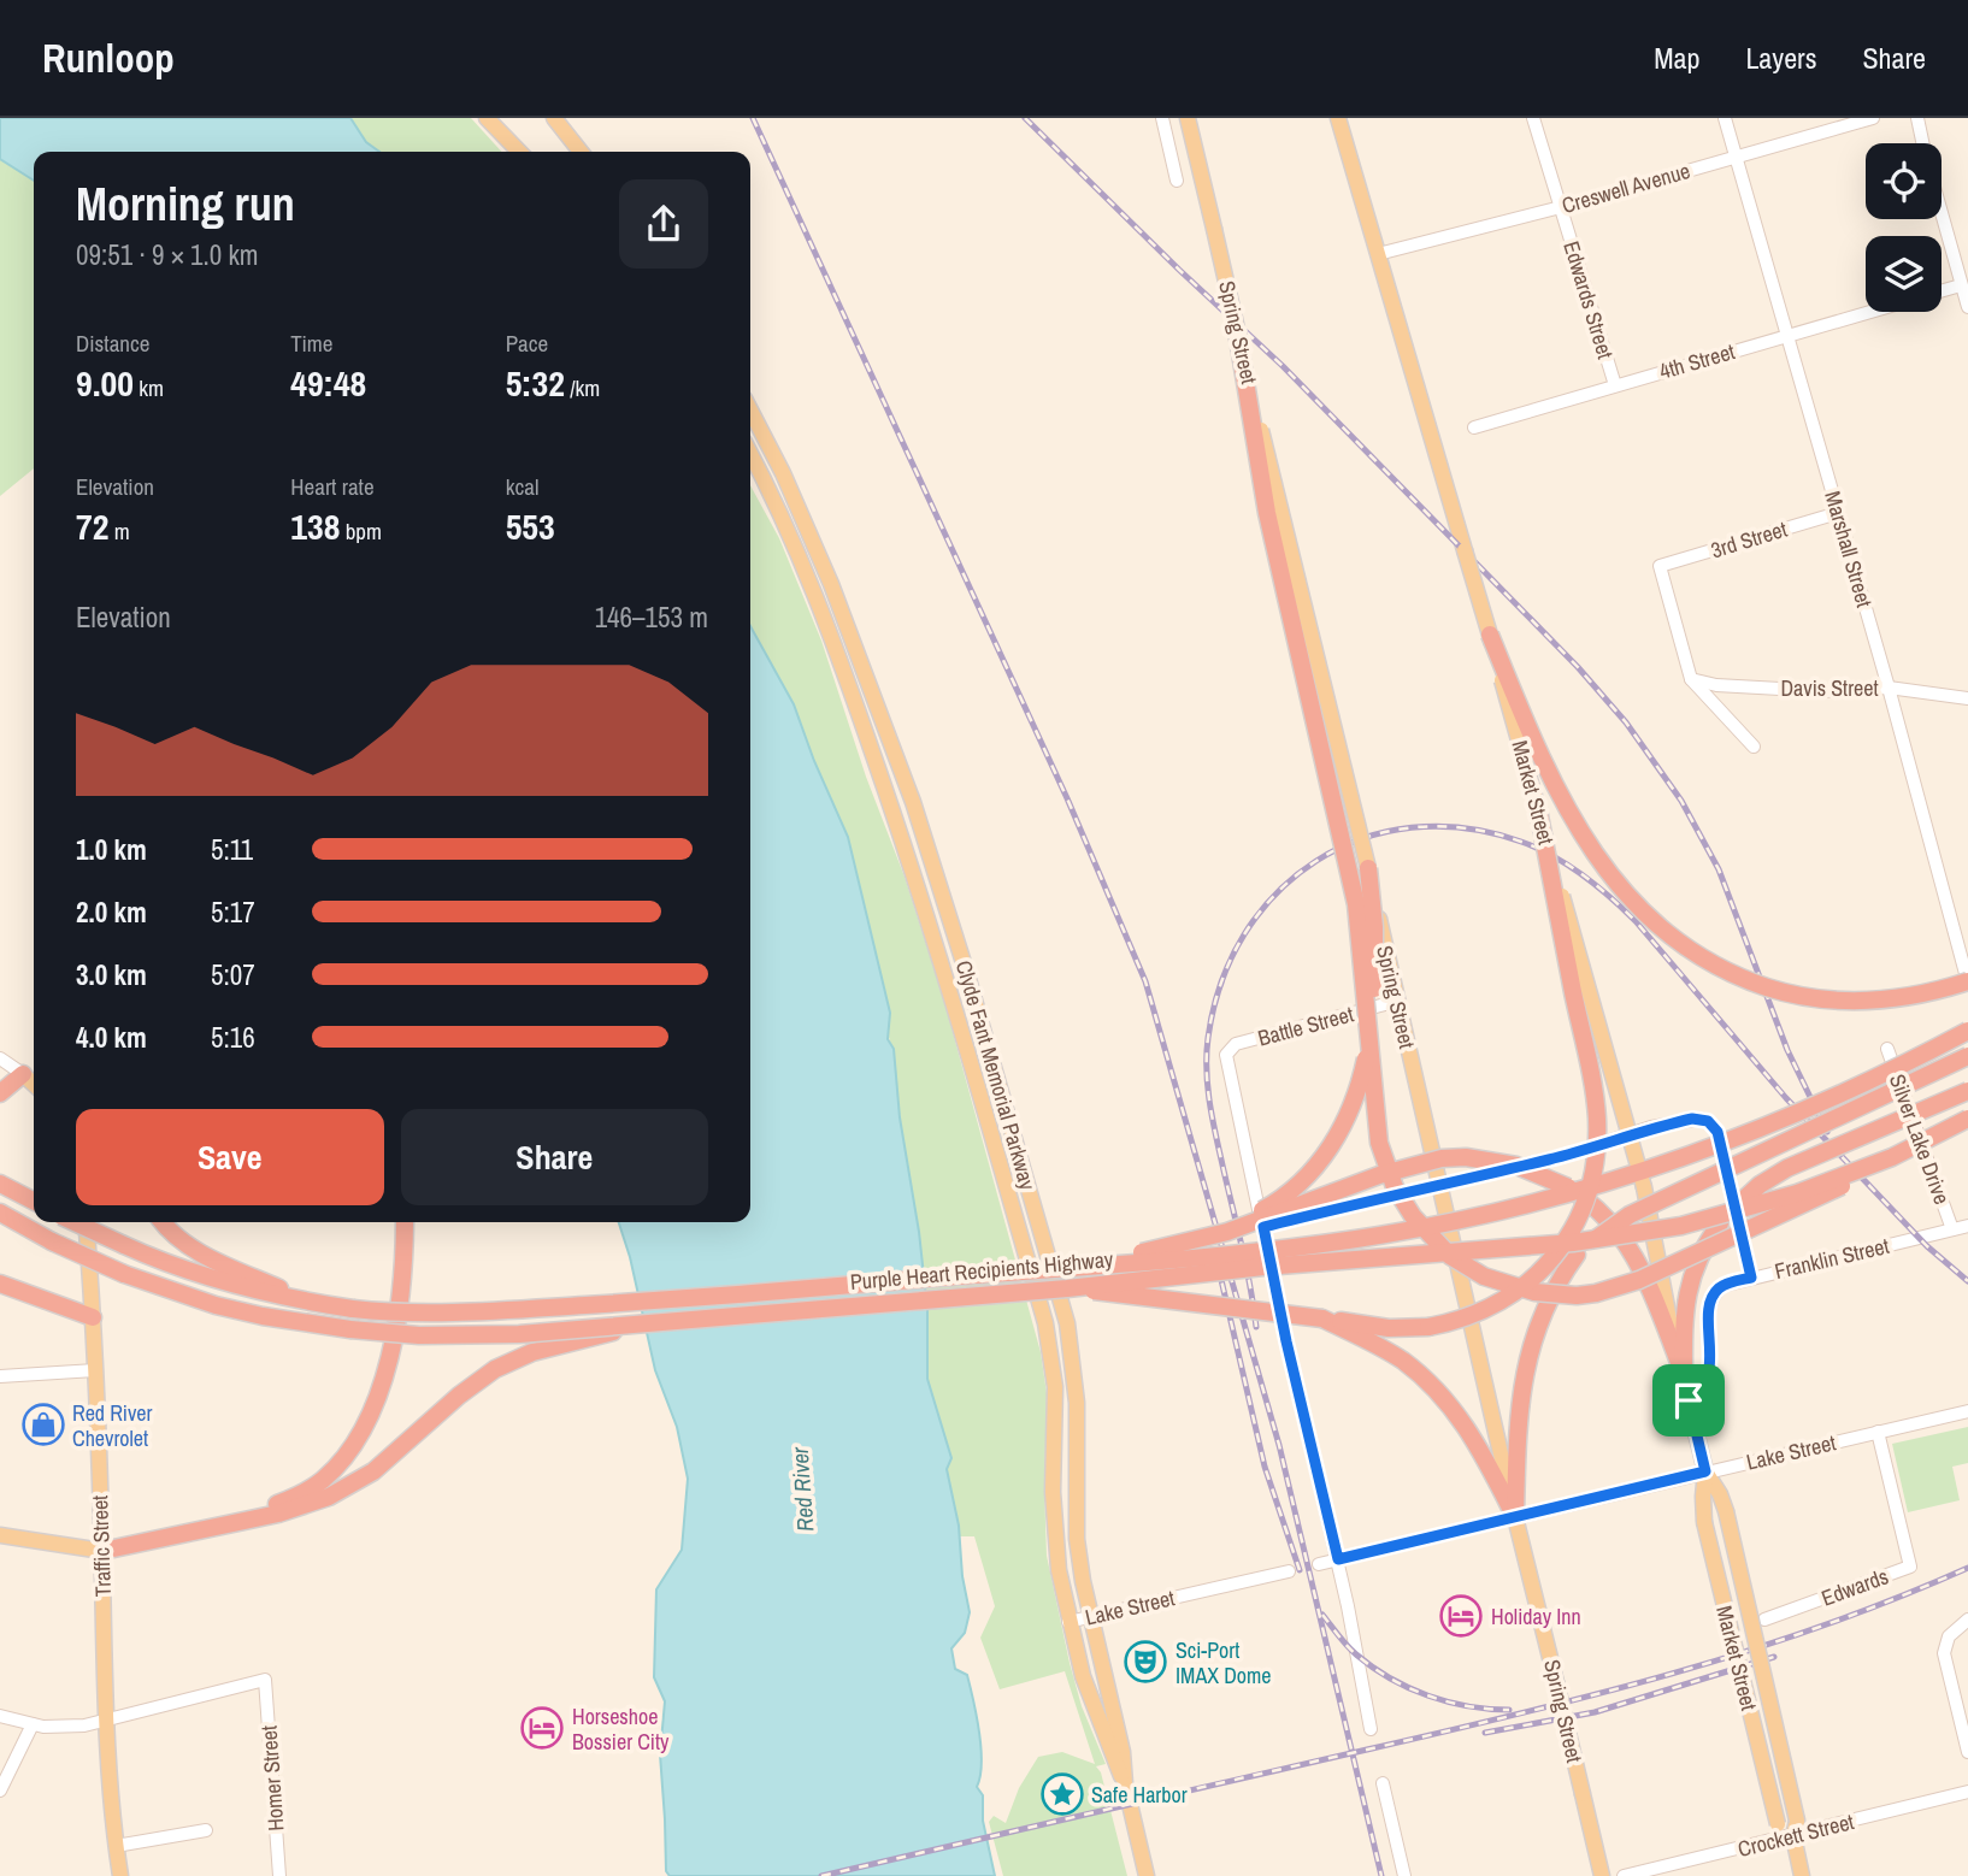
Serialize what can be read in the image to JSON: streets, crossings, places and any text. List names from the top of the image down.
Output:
{
  "streets": {
    "highway": ["Purple Heart Recipients Highway"],
    "main road": [
      "Spring Street",
      "Market Street",
      "Clyde Fant Memorial Parkway",
      "Traffic Street"
    ],
    "street": [
      "Creswell Avenue",
      "Edwards Street",
      "4th Street",
      "3rd Street",
      "Marshall Street",
      "Davis Street",
      "Battle Street",
      "Silver Lake Drive",
      "Franklin Street",
      "Lake Street",
      "Edwards",
      "Homer Street",
      "Crockett Street"
    ]
  },
  "crossings": [
    ["Creswell Avenue", "Edwards Street"],
    ["Creswell Avenue", "Marshall Street"],
    ["Creswell Avenue", "Market Street"],
    ["Edwards Street", "4th Street"],
    ["Spring Street", "Lake Street"],
    ["4th Street", "Marshall Street"],
    ["3rd Street", "Marshall Street"],
    ["3rd Street", "Davis Street"],
    ["Marshall Street", "Davis Street"],
    ["Market Street", "Franklin Street"],
    ["Market Street", "Lake Street"],
    ["Market Street", "Crockett Street"],
    ["Clyde Fant Memorial Parkway", "Lake Street"],
    ["Silver Lake Drive", "Franklin Street"],
    ["Lake Street", "Edwards"],
    ["Traffic Street", "Homer Street"]
  ],
  "water": ["Red River"],
  "places": {
    "shop": ["Red River Chevrolet"],
    "hotel": ["Holiday Inn", "Horseshoe Bossier City"],
    "theatre": ["Sci-Port IMAX Dome"],
    "place": ["Safe Harbor"]
  },
  "page": {
    "header": "Runloop",
    "nav": ["Map", "Layers", "Share"],
    "heading": ["Morning run", "09:51 · 9 × 1.0 km"],
    "stats": [
      ["Distance", "9.00 km"],
      ["Time", "49:48"],
      ["Pace", "5:32 /km"],
      ["Elevation", "72 m"],
      ["Heart rate", "138 bpm"],
      ["kcal", "553"]
    ],
    "chart": ["Elevation", "146–153 m"],
    "list": [
      {
        "name": "1.0 km",
        "note": "5:11"
      },
      {
        "name": "2.0 km",
        "note": "5:17"
      },
      {
        "name": "3.0 km",
        "note": "5:07"
      },
      {
        "name": "4.0 km",
        "note": "5:16"
      }
    ],
    "buttons": ["Save", "Share"]
  }
}
